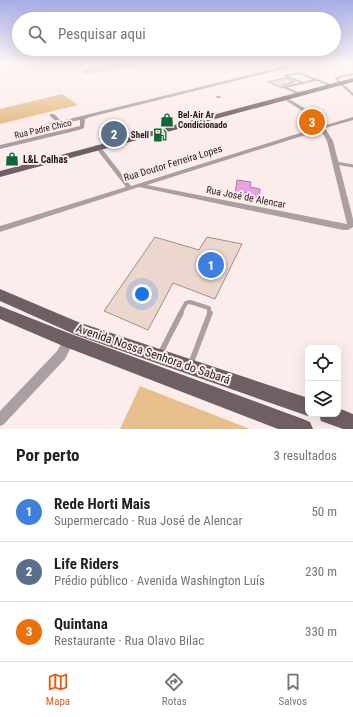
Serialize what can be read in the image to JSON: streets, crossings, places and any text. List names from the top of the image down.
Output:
{
  "streets": {
    "main road": ["Avenida Nossa Senhora do Sabará"],
    "street": ["Rua Padre Chico", "Rua Doutor Ferreira Lopes", "Rua José de Alencar"]
  },
  "crossings": [
    ["Rua Doutor Ferreira Lopes", "Rua José de Alencar"]
  ],
  "places": {
    "shop": ["Bel-Air Ar Condicionado", "L&L Calhas"],
    "fuel station": ["Shell"]
  },
  "page": {
    "search": "Pesquisar aqui",
    "pins": ["3", "2", "1"],
    "heading": ["Por perto", "3 resultados"],
    "list": [
      {
        "mark": "1",
        "name": "Rede Horti Mais",
        "note": "Supermercado · Rua José de Alencar",
        "value": "50 m"
      },
      {
        "mark": "2",
        "name": "Life Riders",
        "note": "Prédio público · Avenida Washington Luís",
        "value": "230 m"
      },
      {
        "mark": "3",
        "name": "Quintana",
        "note": "Restaurante · Rua Olavo Bilac",
        "value": "330 m"
      }
    ],
    "nav": ["Mapa", "Rotas", "Salvos"]
  }
}
